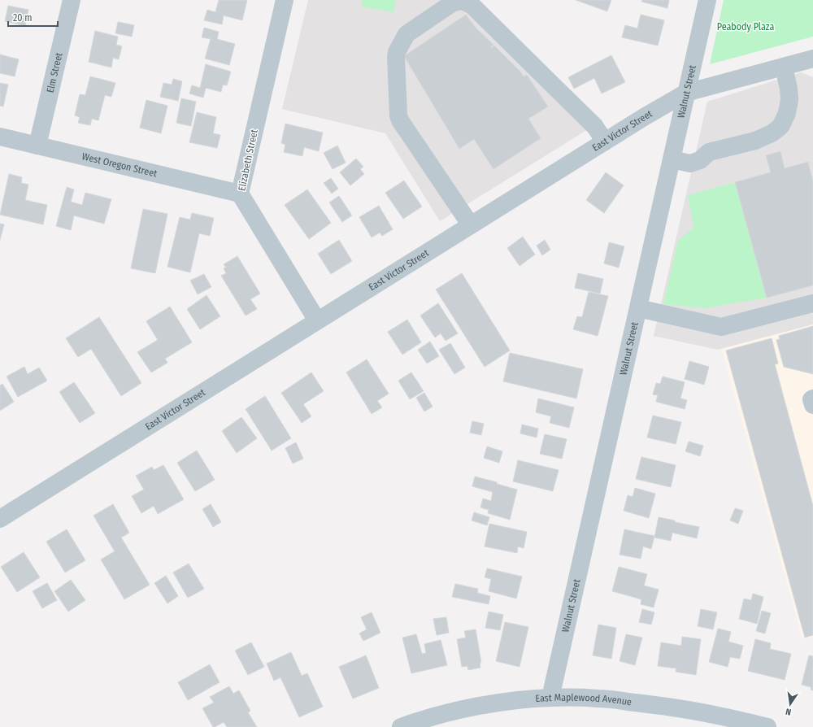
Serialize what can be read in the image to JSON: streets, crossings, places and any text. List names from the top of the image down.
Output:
{
  "streets": {
    "street": [
      "Elm Street",
      "Walnut Street",
      "East Victor Street",
      "Elizabeth Street",
      "West Oregon Street",
      "East Maplewood Avenue"
    ]
  },
  "crossings": [
    ["Elm Street", "West Oregon Street"],
    ["Walnut Street", "East Victor Street"],
    ["Walnut Street", "East Maplewood Avenue"],
    ["East Victor Street", "Elizabeth Street"],
    ["Elizabeth Street", "West Oregon Street"]
  ],
  "parks": ["Peabody Plaza"],
  "scale_bar": "20 m",
  "north": "bottom"
}
